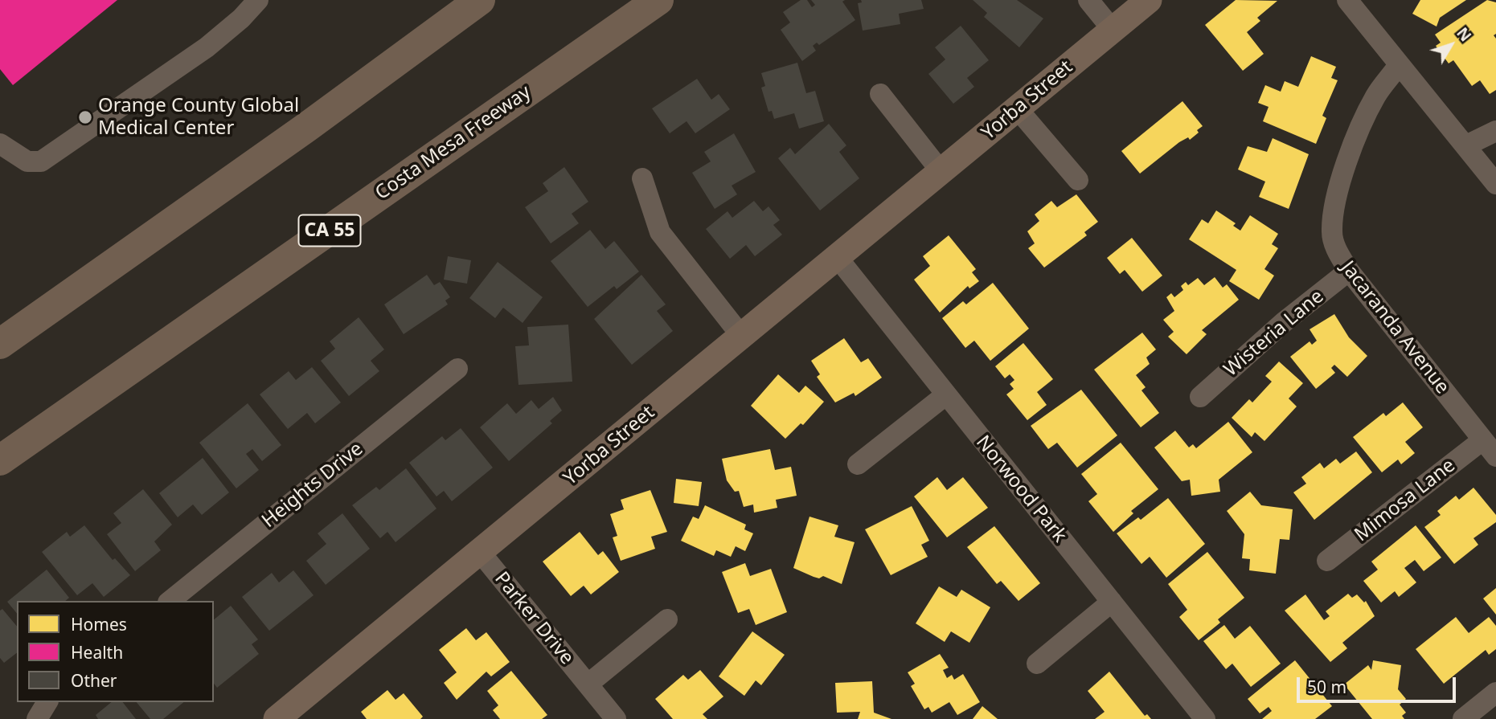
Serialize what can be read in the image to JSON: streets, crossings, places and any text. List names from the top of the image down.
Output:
{
  "streets": {
    "highway": ["Costa Mesa Freeway", "CA 55"],
    "main road": ["Yorba Street"],
    "street": [
      "Jacaranda Avenue",
      "Wisteria Lane",
      "Heights Drive",
      "Norwood Park",
      "Mimosa Lane",
      "Parker Drive"
    ]
  },
  "crossings": [
    ["Yorba Street", "Norwood Park"],
    ["Yorba Street", "Parker Drive"],
    ["Jacaranda Avenue", "Wisteria Lane"],
    ["Jacaranda Avenue", "Mimosa Lane"]
  ],
  "places": ["Orange County Global Medical Center"],
  "legend": ["Homes", "Health", "Other"],
  "scale_bar": "50 m",
  "north": "top right"
}
